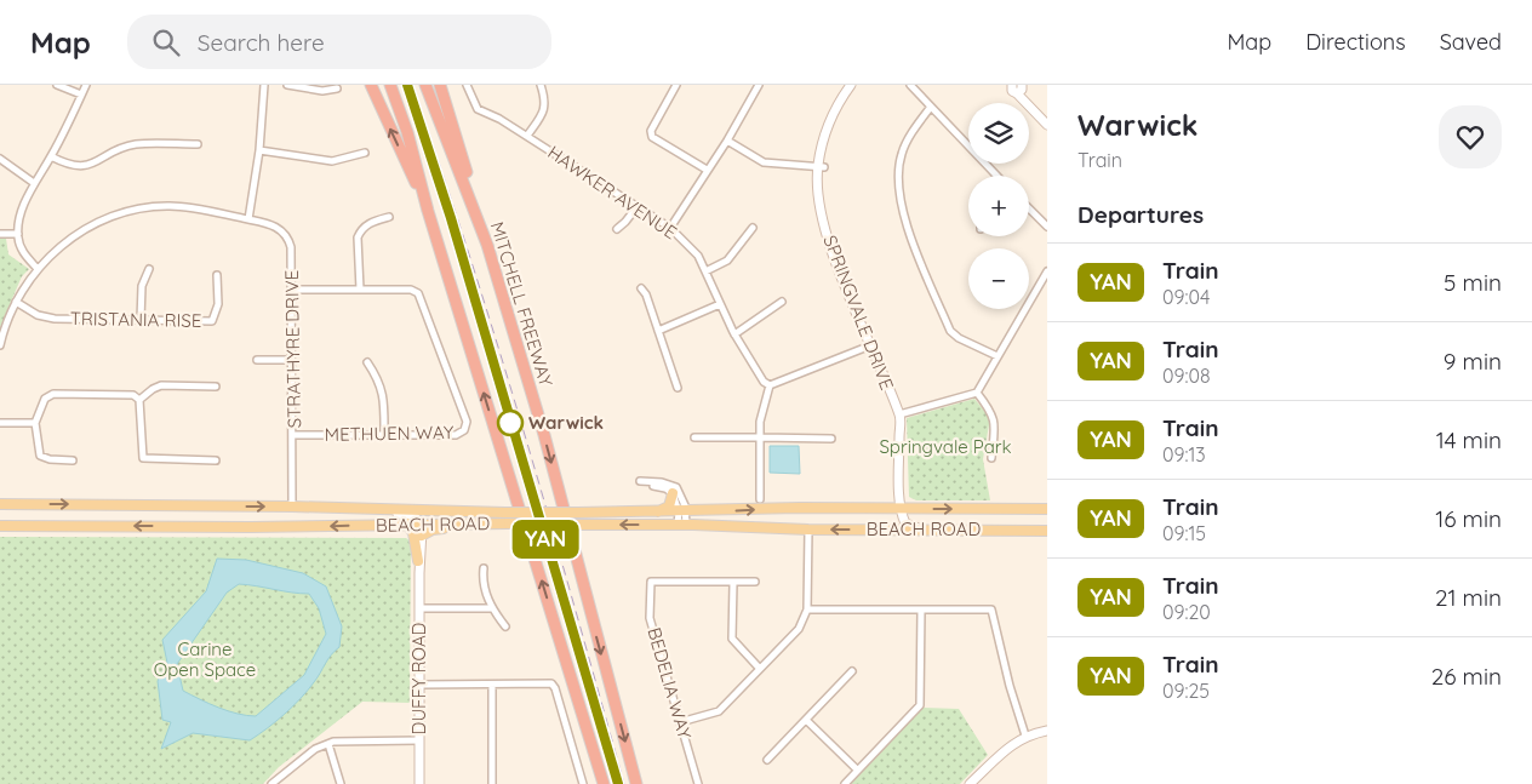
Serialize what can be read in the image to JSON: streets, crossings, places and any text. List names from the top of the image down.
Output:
{
  "streets": {
    "highway": ["MITCHELL FREEWAY"],
    "main road": ["BEACH ROAD"],
    "street": [
      "HAWKER AVENUE",
      "SPRINGVALE DRIVE",
      "TRISTANIA RISE",
      "STRATHYRE DRIVE",
      "METHUEN WAY",
      "DUFFY ROAD",
      "BEDELIA WAY"
    ]
  },
  "crossings": [
    ["SPRINGVALE DRIVE", "BEACH ROAD"],
    ["TRISTANIA RISE", "STRATHYRE DRIVE"],
    ["STRATHYRE DRIVE", "METHUEN WAY"],
    ["STRATHYRE DRIVE", "BEACH ROAD"],
    ["BEACH ROAD", "DUFFY ROAD"]
  ],
  "parks": ["Springvale Park", "Carine Open Space"],
  "places": ["Warwick"],
  "page": {
    "header": "Map",
    "search": "Search here",
    "nav": ["Map", "Directions", "Saved"],
    "on_map": "YAN",
    "heading": [
      ["Warwick", "Train"],
      "Departures"
    ],
    "map_buttons": ["+", "−"],
    "list": [
      {
        "mark": "YAN",
        "name": "Train",
        "note": "09:04",
        "value": "5 min"
      },
      {
        "mark": "YAN",
        "name": "Train",
        "note": "09:08",
        "value": "9 min"
      },
      {
        "mark": "YAN",
        "name": "Train",
        "note": "09:13",
        "value": "14 min"
      },
      {
        "mark": "YAN",
        "name": "Train",
        "note": "09:15",
        "value": "16 min"
      },
      {
        "mark": "YAN",
        "name": "Train",
        "note": "09:20",
        "value": "21 min"
      },
      {
        "mark": "YAN",
        "name": "Train",
        "note": "09:25",
        "value": "26 min"
      }
    ]
  }
}
